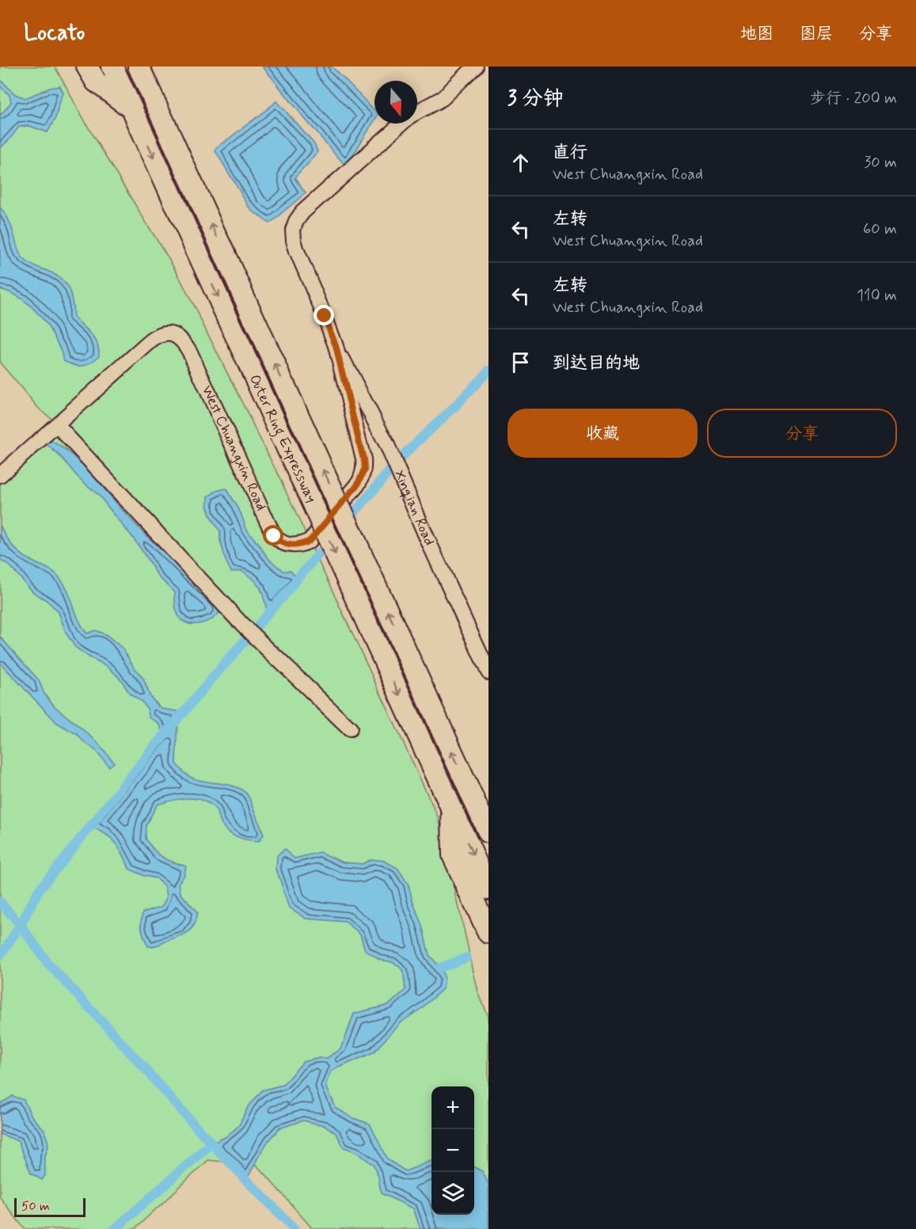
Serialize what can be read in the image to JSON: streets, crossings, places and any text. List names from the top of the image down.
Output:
{
  "streets": {
    "highway": ["Outer Ring Expressway"],
    "street": ["West Chuangxin Road", "Xinqian Road"]
  },
  "crossings": [
    ["West Chuangxin Road", "Xinqian Road"]
  ],
  "scale_bar": "50 m",
  "north": "bottom",
  "page": {
    "header": "Locato",
    "nav": ["地图", "图层", "分享"],
    "heading": ["3 分钟", "步行 · 200 m"],
    "list": [
      ["直行", "West Chuangxin Road", "30 m"],
      ["左转", "West Chuangxin Road", "60 m"],
      ["左转", "West Chuangxin Road", "110 m"],
      "到达目的地"
    ],
    "buttons": ["收藏", "分享"],
    "map_buttons": ["+", "−"],
    "scale": "50 m"
  }
}
